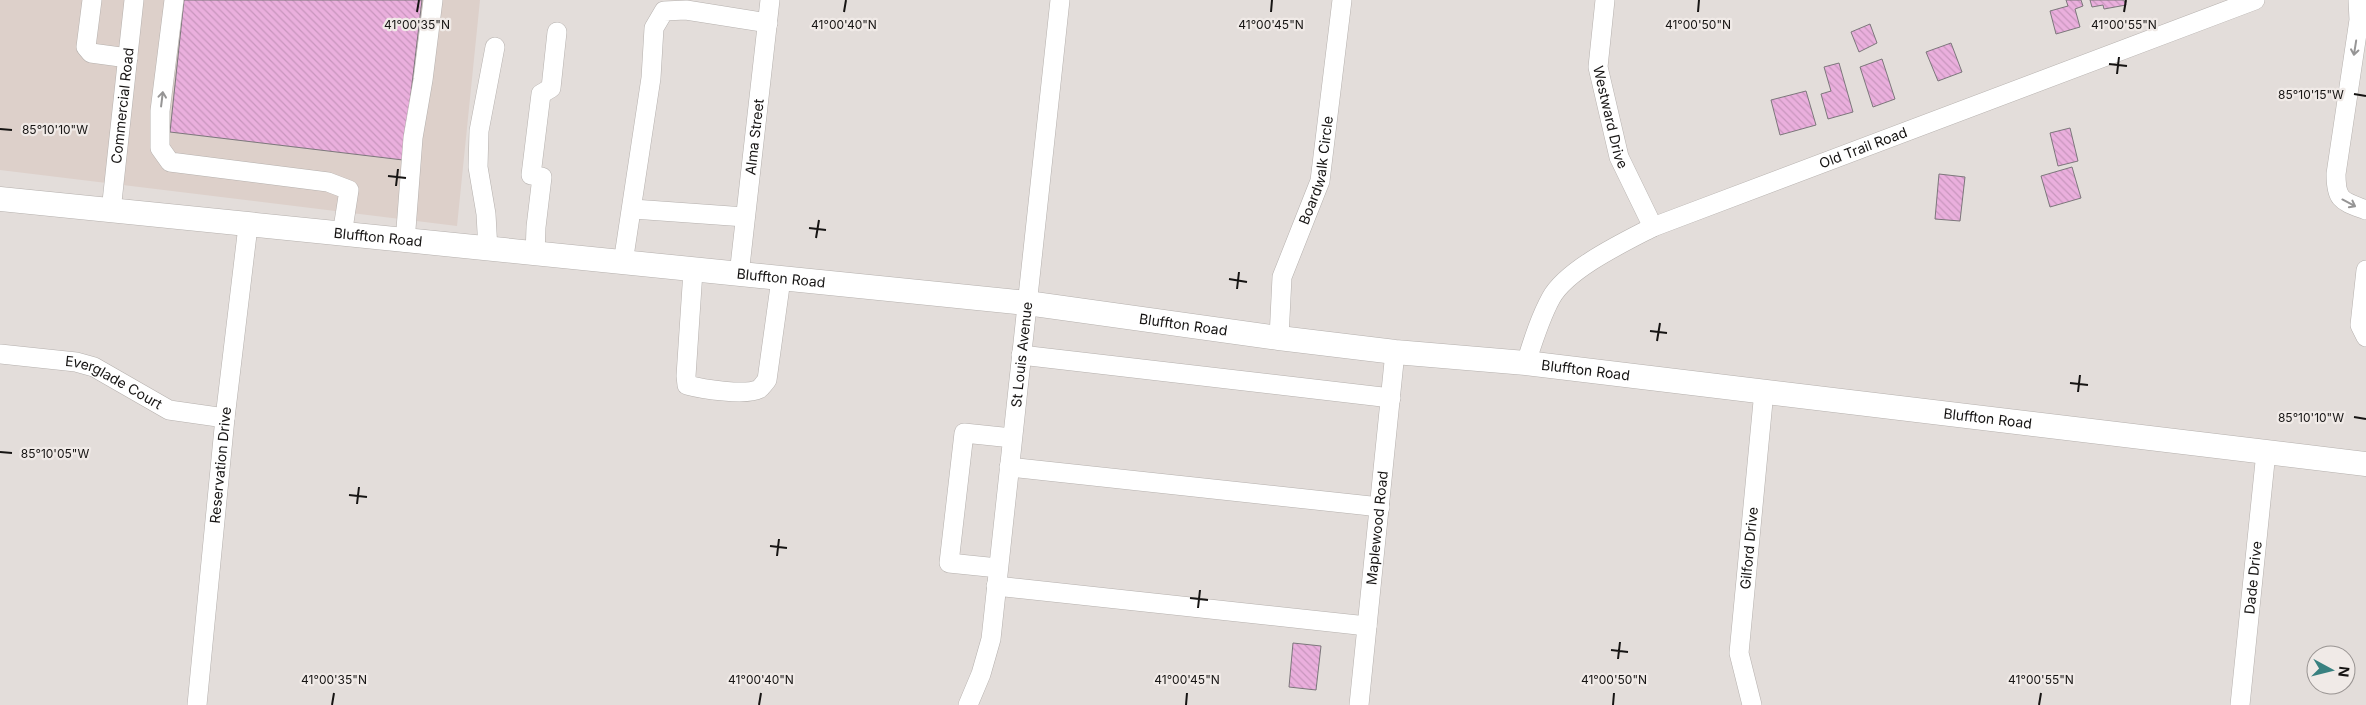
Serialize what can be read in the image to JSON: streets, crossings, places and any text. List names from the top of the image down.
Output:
{
  "streets": {
    "main road": ["Bluffton Road"],
    "street": [
      "Commercial Road",
      "Westward Drive",
      "Alma Street",
      "Old Trail Road",
      "Boardwalk Circle",
      "St Louis Avenue",
      "Everglade Court",
      "Reservation Drive",
      "Maplewood Road",
      "Gilford Drive",
      "Dade Drive"
    ]
  },
  "crossings": [
    ["Commercial Road", "Bluffton Road"],
    ["Westward Drive", "Old Trail Road"],
    ["Alma Street", "Bluffton Road"],
    ["Old Trail Road", "Bluffton Road"],
    ["Boardwalk Circle", "Bluffton Road"],
    ["Bluffton Road", "St Louis Avenue"],
    ["Bluffton Road", "Reservation Drive"],
    ["Bluffton Road", "Maplewood Road"],
    ["Bluffton Road", "Gilford Drive"],
    ["Bluffton Road", "Dade Drive"],
    ["Everglade Court", "Reservation Drive"]
  ],
  "north": "right",
  "coordinates": [
    "41°00'35\"N",
    "41°00'40\"N",
    "41°00'45\"N",
    "41°00'50\"N",
    "41°00'55\"N",
    "85°10'15\"W",
    "85°10'10\"W",
    "85°10'05\"W"
  ]
}
